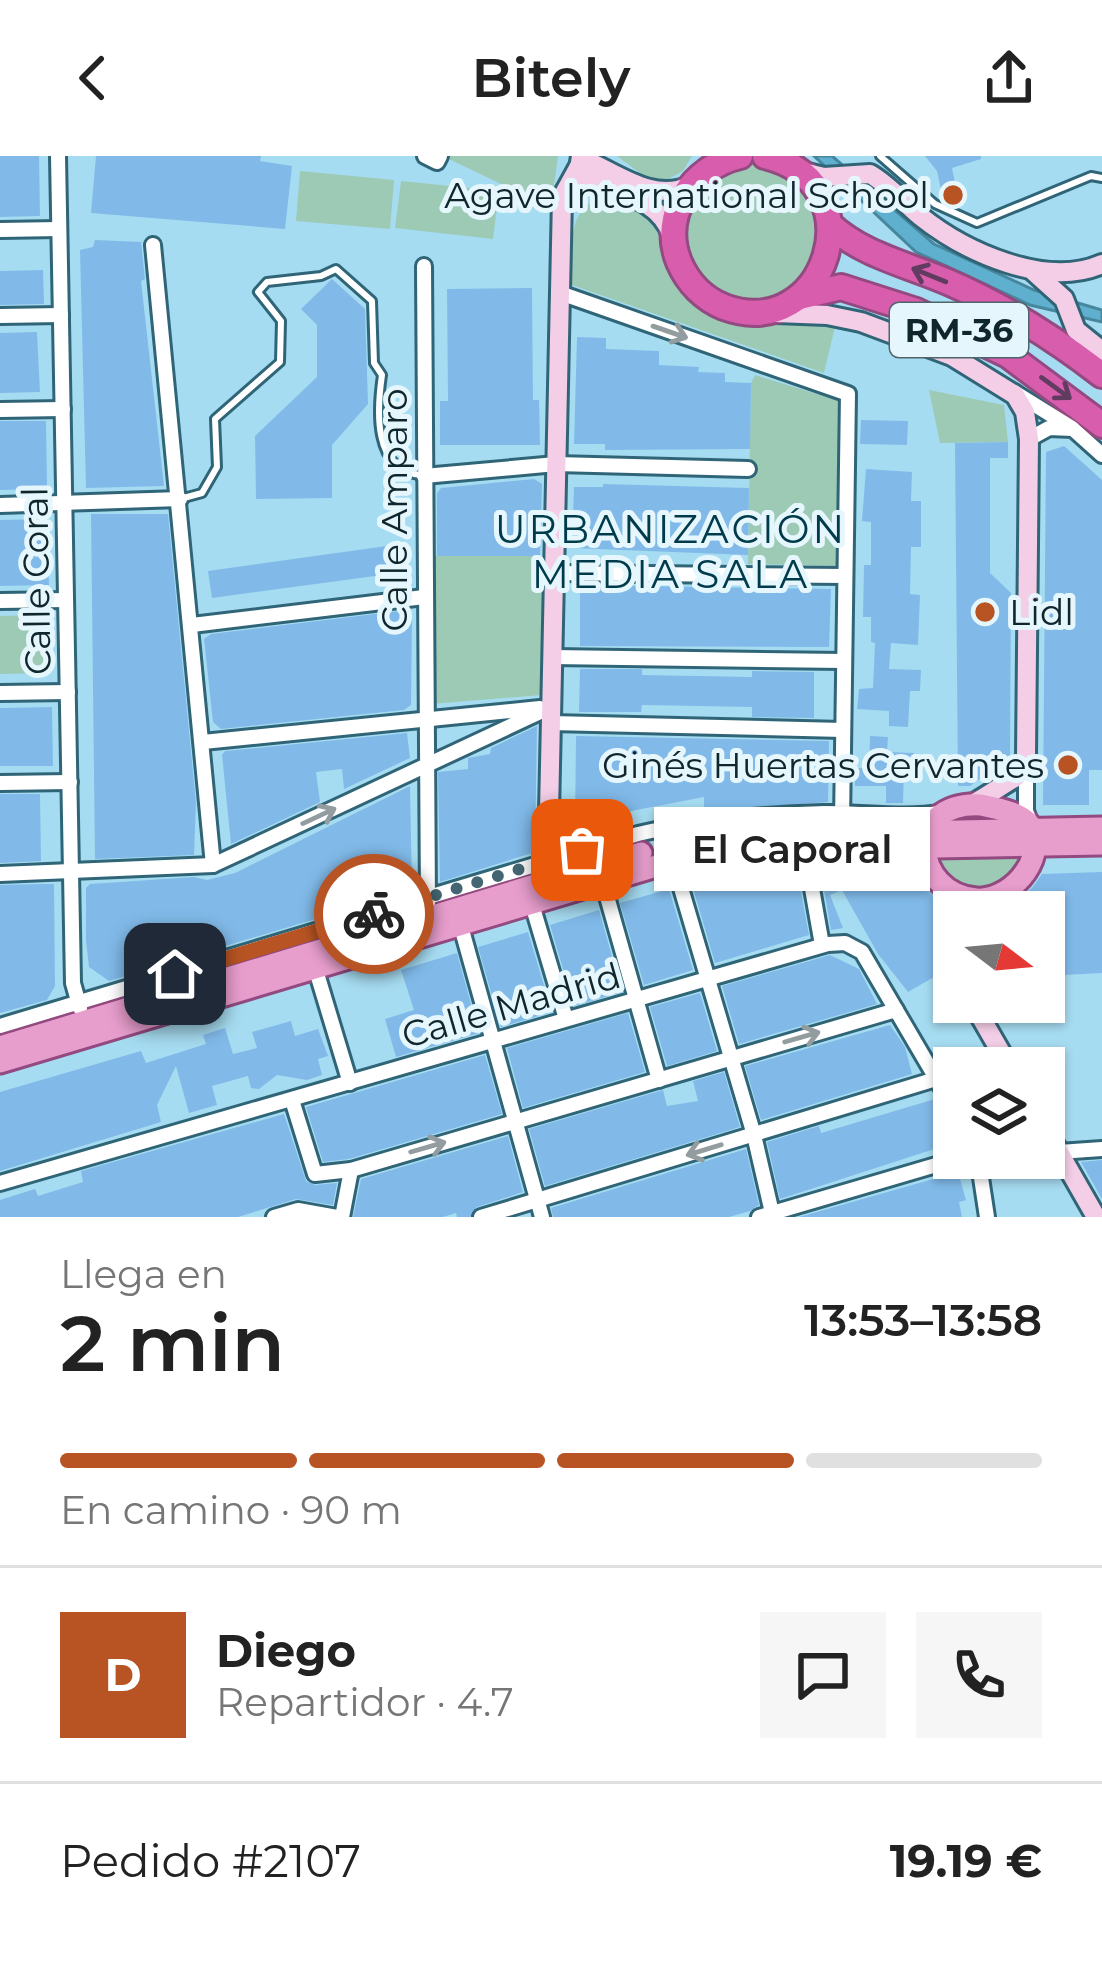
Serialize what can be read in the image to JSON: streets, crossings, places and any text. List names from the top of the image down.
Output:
{
  "streets": {
    "highway": ["RM-36"],
    "street": ["Calle Amparo", "Calle Coral", "Calle Madrid"]
  },
  "districts": ["URBANIZACIÓN MEDIA SALA"],
  "places": [
    "Agave International School",
    "Lidl",
    "Ginés Huertas Cervantes",
    "El Caporal"
  ],
  "north": "right",
  "page": {
    "header": "Bitely",
    "bubble": "El Caporal",
    "heading": ["2 min", "Llega en", "13:53–13:58"],
    "panel": [
      "Diego",
      "Repartidor · 4.7",
      "Pedido #2107",
      "19.19 €"
    ],
    "bar": "En camino · 90 m",
    "round": "D"
  }
}
